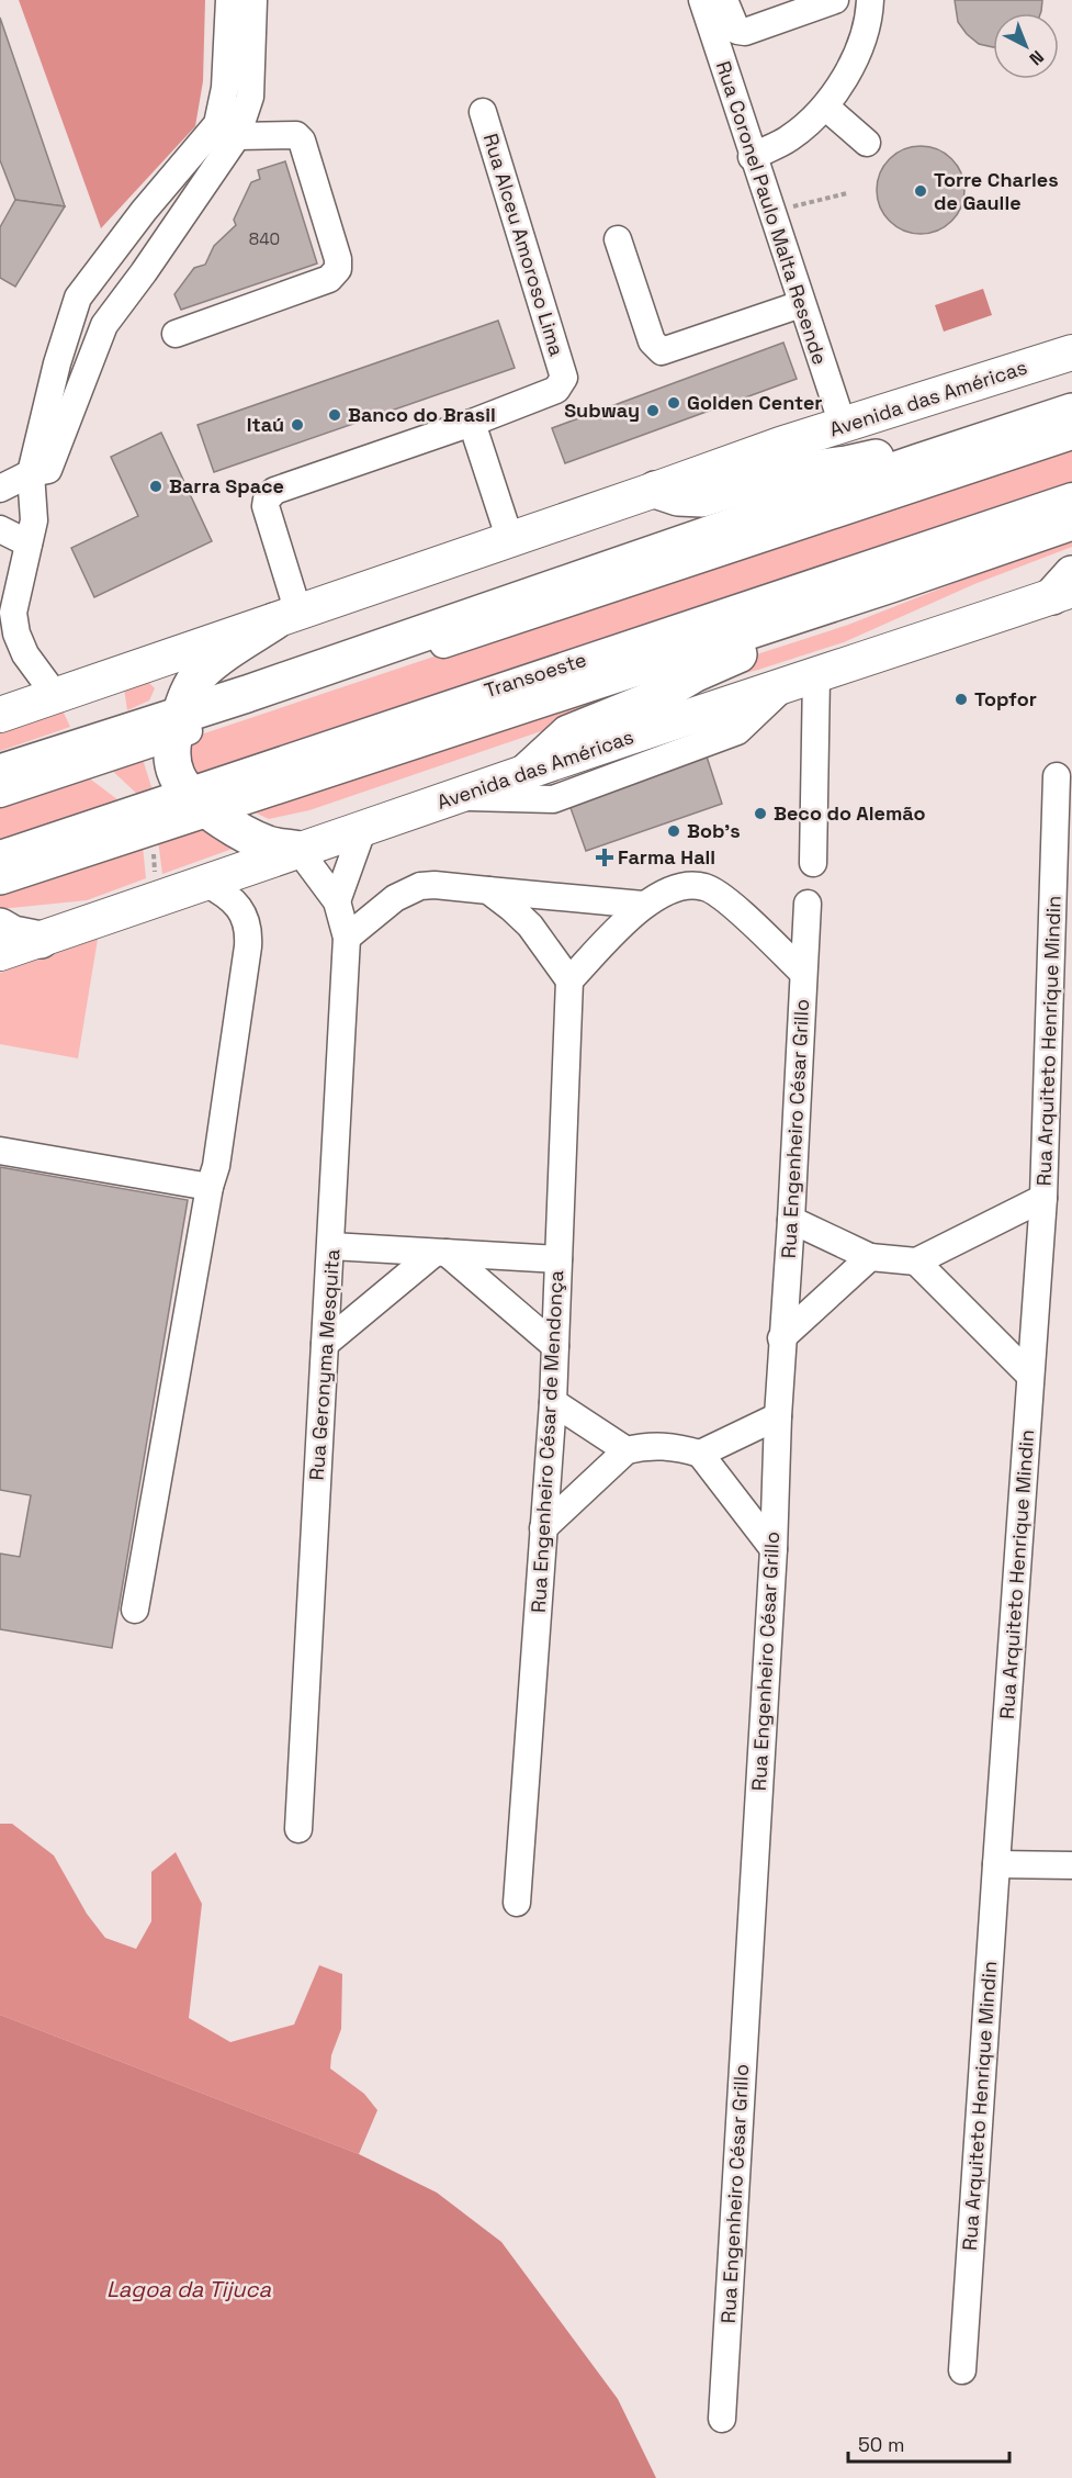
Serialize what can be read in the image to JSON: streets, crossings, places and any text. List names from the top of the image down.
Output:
{
  "streets": {
    "main road": ["Avenida das Américas"],
    "street": [
      "Rua Coronel Paulo Malta Resende",
      "Rua Alceu Amoroso Lima",
      "Transoeste",
      "Rua Arquiteto Henrique Mindin",
      "Rua Engenheiro César Grillo",
      "Rua Geronyma Mesquita",
      "Rua Engenheiro César de Mendonça"
    ]
  },
  "crossings": [
    ["Rua Coronel Paulo Malta Resende", "Avenida das Américas"],
    ["Avenida das Américas", "Rua Geronyma Mesquita"]
  ],
  "water": ["Lagoa da Tijuca"],
  "places": {
    "other": [
      "Torre Charles de Gaulle",
      "Golden Center",
      "Subway",
      "Banco do Brasil",
      "Itaú",
      "Barra Space",
      "Topfor",
      "Beco do Alemão",
      "Bob's"
    ],
    "health": ["Farma Hall"]
  },
  "house_numbers": ["840"],
  "scale_bar": "50 m",
  "north": "bottom right"
}
